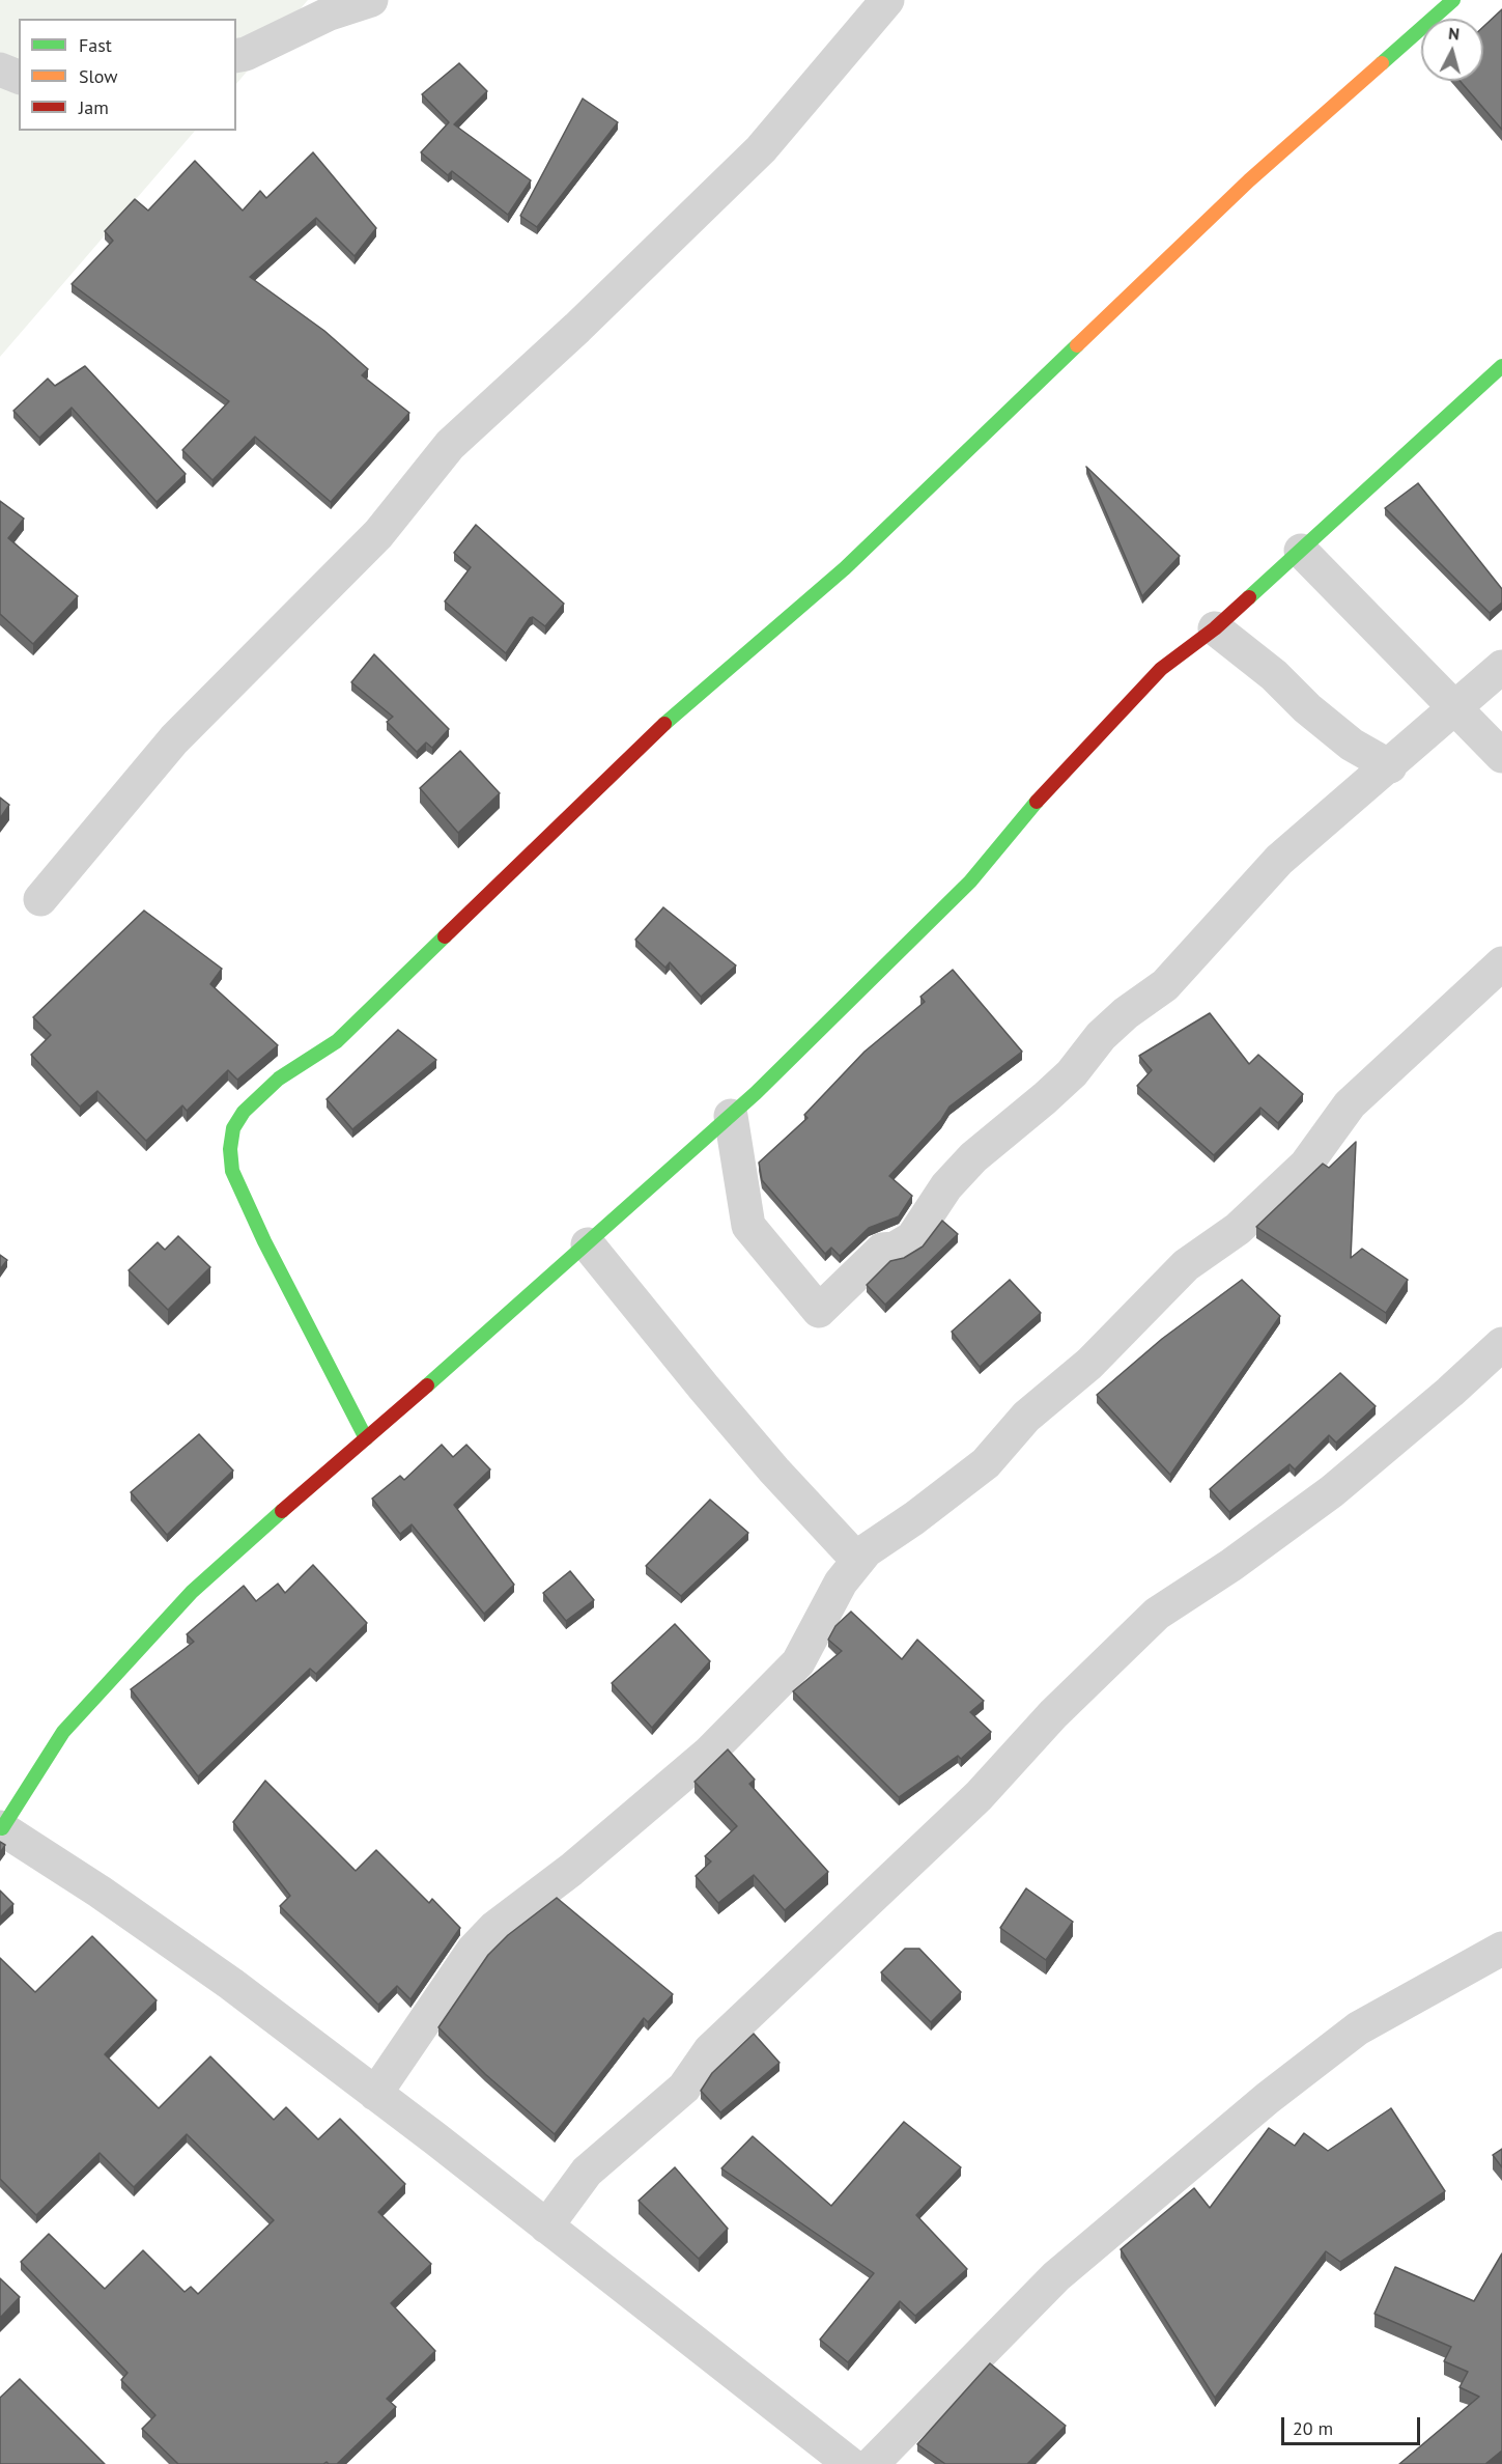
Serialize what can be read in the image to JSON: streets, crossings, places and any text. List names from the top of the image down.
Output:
{
  "legend": ["Fast", "Slow", "Jam"],
  "scale_bar": "20 m",
  "north": "top"
}
